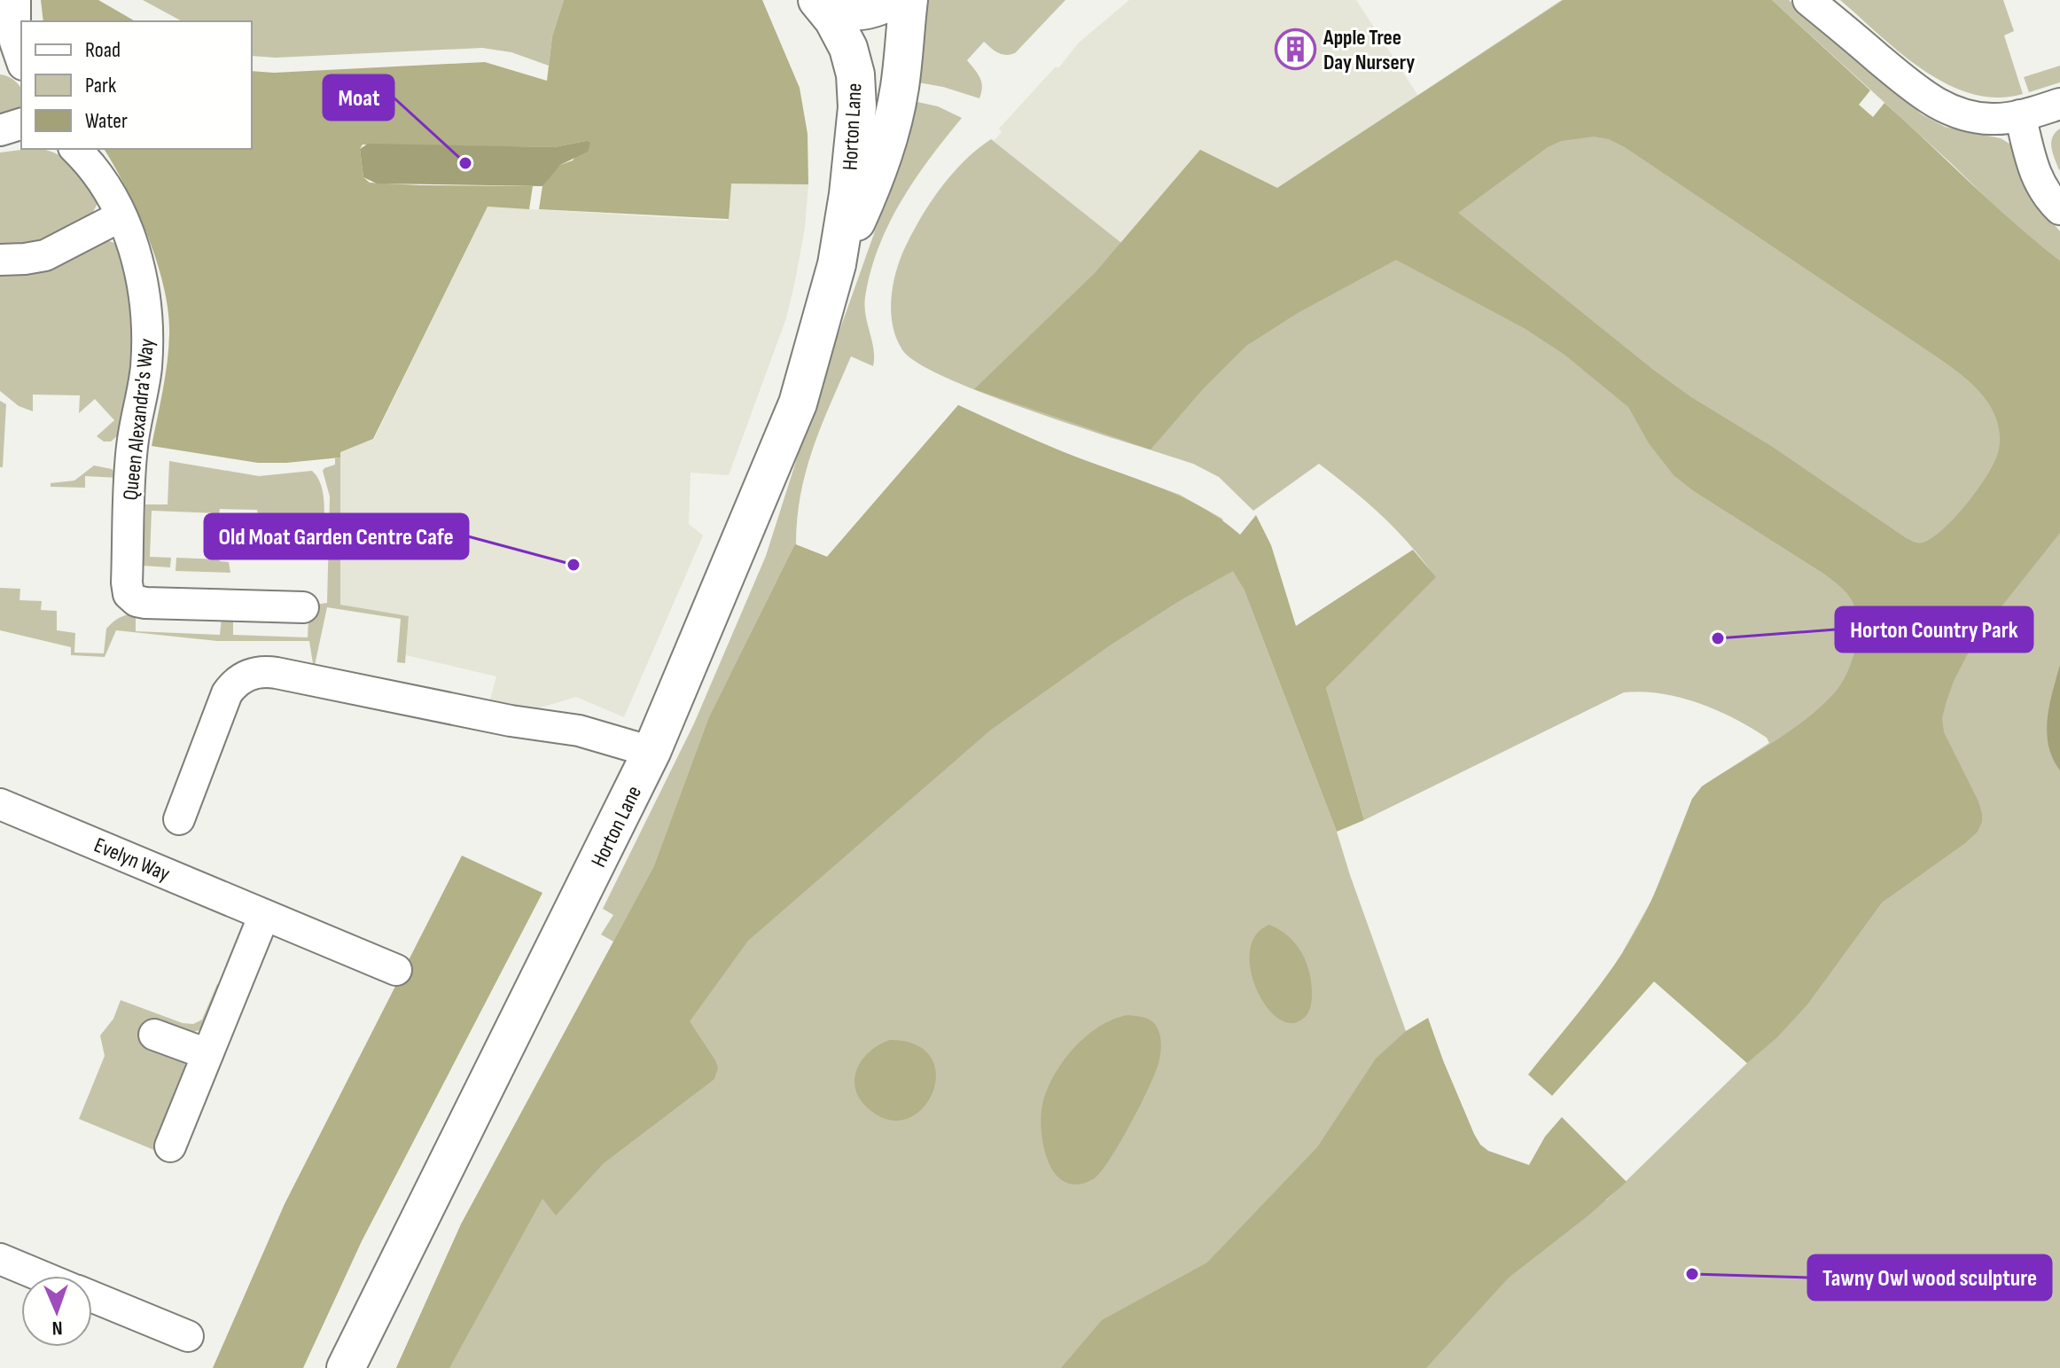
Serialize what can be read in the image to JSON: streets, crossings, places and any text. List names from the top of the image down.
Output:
{
  "streets": {
    "street": ["Horton Lane", "Queen Alexandra's Way", "Evelyn Way"]
  },
  "places": {
    "building": ["Apple Tree Day Nursery"],
    "other": [
      "Moat",
      "Old Moat Garden Centre Cafe",
      "Horton Country Park",
      "Tawny Owl wood sculpture"
    ]
  },
  "legend": ["Road", "Park", "Water"],
  "north": "bottom"
}
